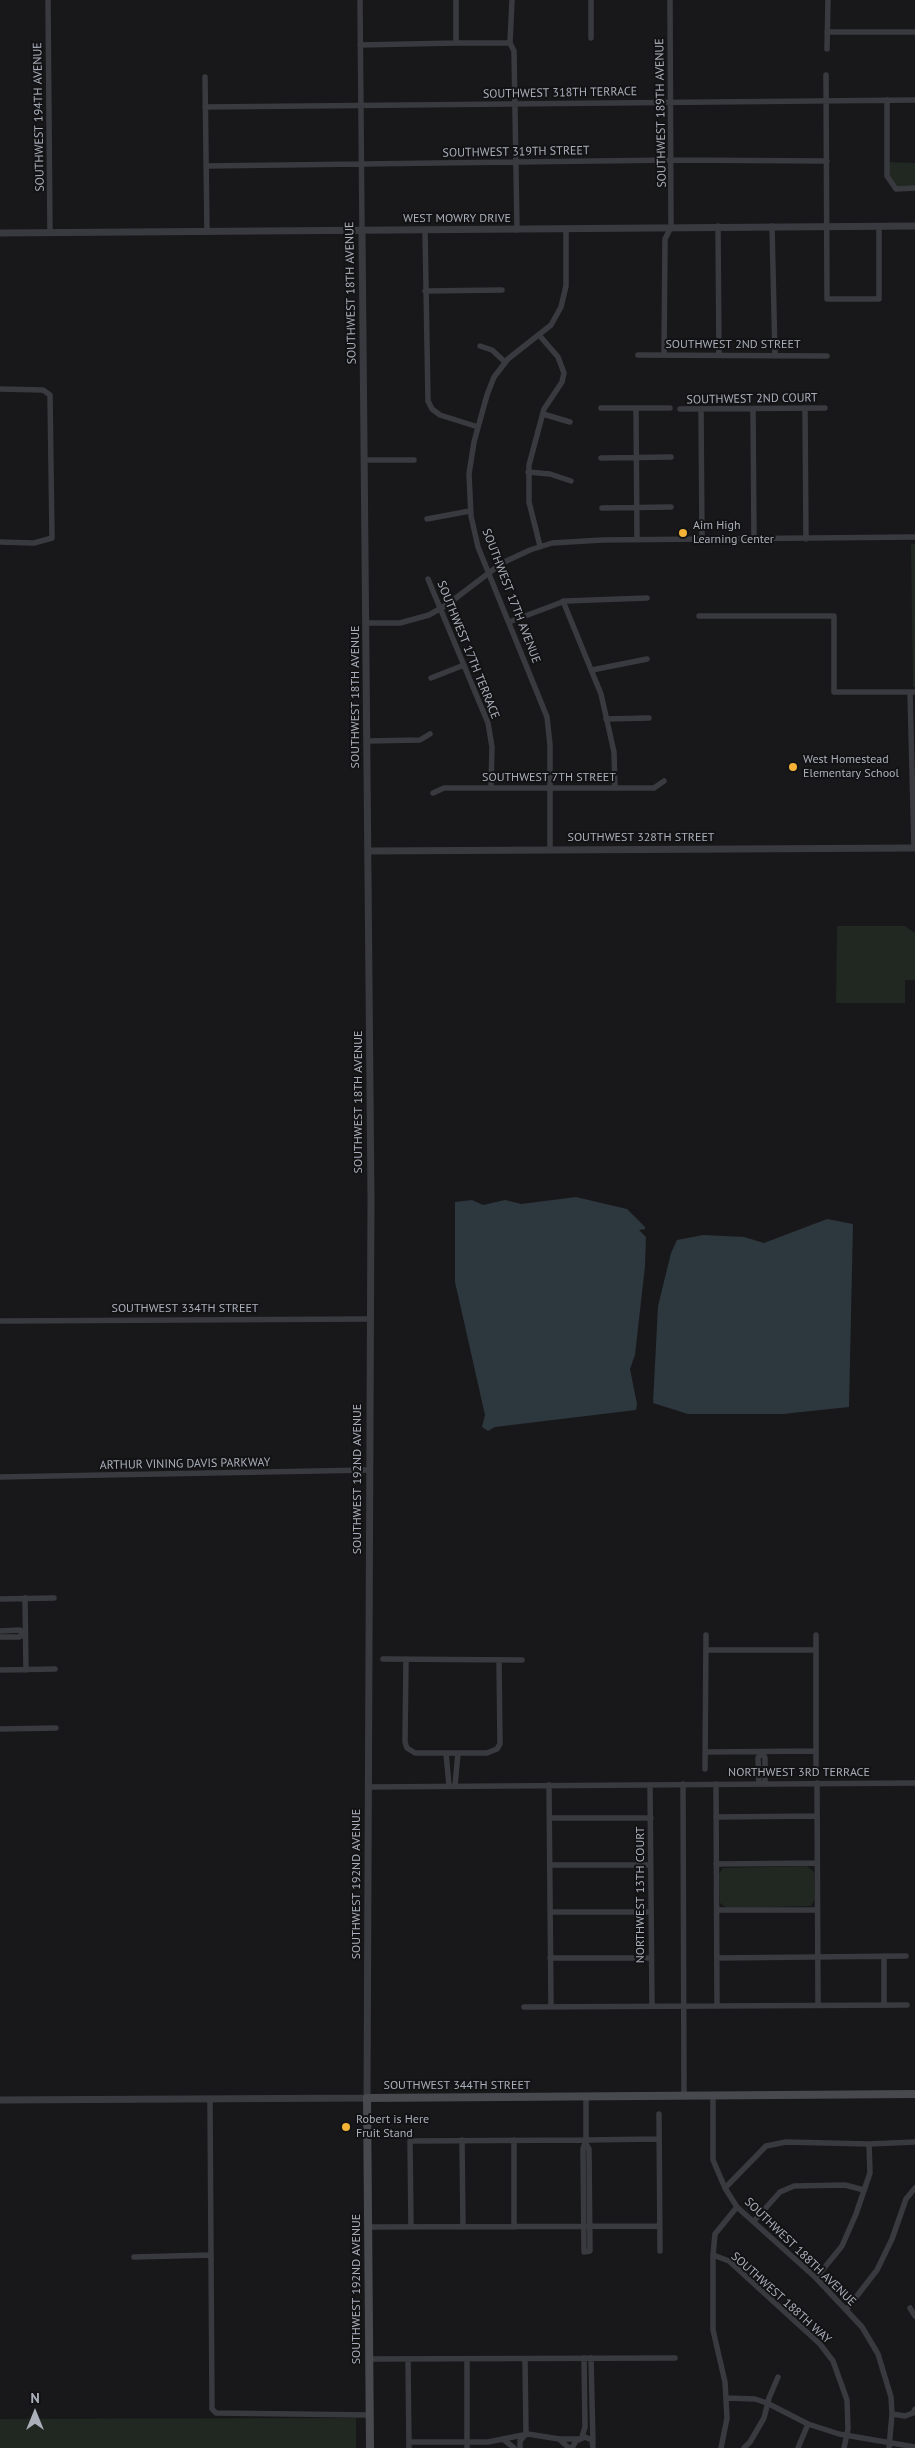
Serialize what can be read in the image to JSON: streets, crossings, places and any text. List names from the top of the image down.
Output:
{
  "streets": {
    "main road": ["SOUTHWEST 192ND AVENUE", "SOUTHWEST 344TH STREET"],
    "street": [
      "SOUTHWEST 318TH TERRACE",
      "SOUTHWEST 189TH AVENUE",
      "SOUTHWEST 194TH AVENUE",
      "SOUTHWEST 319TH STREET",
      "WEST MOWRY DRIVE",
      "SOUTHWEST 18TH AVENUE",
      "SOUTHWEST 2ND STREET",
      "SOUTHWEST 2ND COURT",
      "SOUTHWEST 17TH AVENUE",
      "SOUTHWEST 17TH TERRACE",
      "SOUTHWEST 7TH STREET",
      "SOUTHWEST 328TH STREET",
      "SOUTHWEST 334TH STREET",
      "ARTHUR VINING DAVIS PARKWAY",
      "NORTHWEST 3RD TERRACE",
      "NORTHWEST 13TH COURT",
      "SOUTHWEST 188TH AVENUE",
      "SOUTHWEST 188TH WAY"
    ]
  },
  "crossings": [
    ["SOUTHWEST 318TH TERRACE", "SOUTHWEST 189TH AVENUE"],
    ["SOUTHWEST 318TH TERRACE", "SOUTHWEST 18TH AVENUE"],
    ["SOUTHWEST 189TH AVENUE", "SOUTHWEST 319TH STREET"],
    ["SOUTHWEST 189TH AVENUE", "WEST MOWRY DRIVE"],
    ["SOUTHWEST 189TH AVENUE", "SOUTHWEST 2ND STREET"],
    ["SOUTHWEST 194TH AVENUE", "WEST MOWRY DRIVE"],
    ["SOUTHWEST 319TH STREET", "SOUTHWEST 18TH AVENUE"],
    ["WEST MOWRY DRIVE", "SOUTHWEST 18TH AVENUE"],
    ["WEST MOWRY DRIVE", "SOUTHWEST 17TH AVENUE"],
    ["SOUTHWEST 18TH AVENUE", "SOUTHWEST 328TH STREET"],
    ["SOUTHWEST 18TH AVENUE", "SOUTHWEST 334TH STREET"],
    ["SOUTHWEST 18TH AVENUE", "SOUTHWEST 192ND AVENUE"],
    ["SOUTHWEST 17TH AVENUE", "SOUTHWEST 7TH STREET"],
    ["SOUTHWEST 17TH AVENUE", "SOUTHWEST 328TH STREET"],
    ["SOUTHWEST 17TH TERRACE", "SOUTHWEST 7TH STREET"],
    ["SOUTHWEST 334TH STREET", "SOUTHWEST 192ND AVENUE"],
    ["ARTHUR VINING DAVIS PARKWAY", "SOUTHWEST 192ND AVENUE"],
    ["SOUTHWEST 192ND AVENUE", "SOUTHWEST 344TH STREET"],
    ["NORTHWEST 3RD TERRACE", "NORTHWEST 13TH COURT"],
    ["SOUTHWEST 344TH STREET", "SOUTHWEST 188TH AVENUE"]
  ],
  "places": ["Aim High Learning Center", "West Homestead Elementary School", "Robert is Here Fruit Stand"],
  "north": "top"
}
